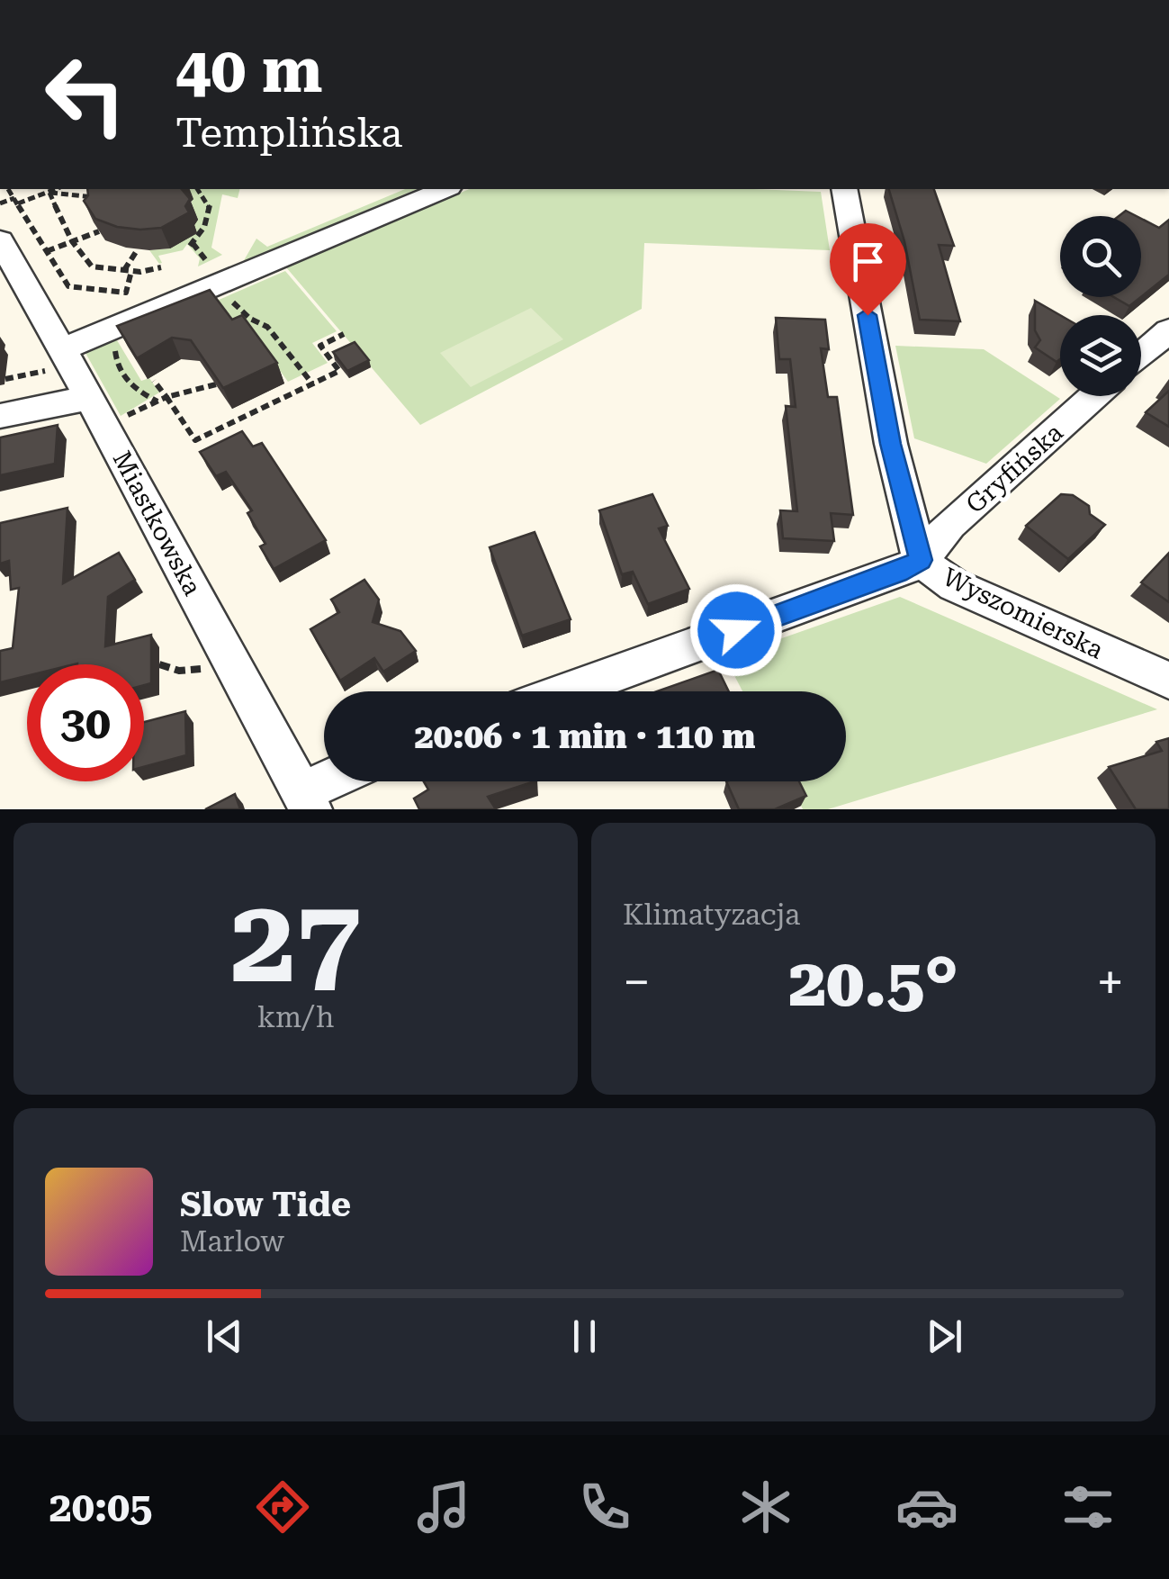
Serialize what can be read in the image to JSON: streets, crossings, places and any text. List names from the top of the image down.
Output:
{
  "streets": {
    "street": ["Gryfińska", "Miastkowska", "Wyszomierska"]
  },
  "crossings": [
    ["Gryfińska", "Wyszomierska"]
  ],
  "page": {
    "turn": ["40 m", "Templińska"],
    "limit": "30",
    "trip": "20:06 · 1 min · 110 m",
    "tile": [
      ["27", "km/h"],
      "Klimatyzacja"
    ],
    "heat": ["−", "20.5°", "+"],
    "song": ["Slow Tide", "Marlow"],
    "tabs": "20:05"
  }
}
